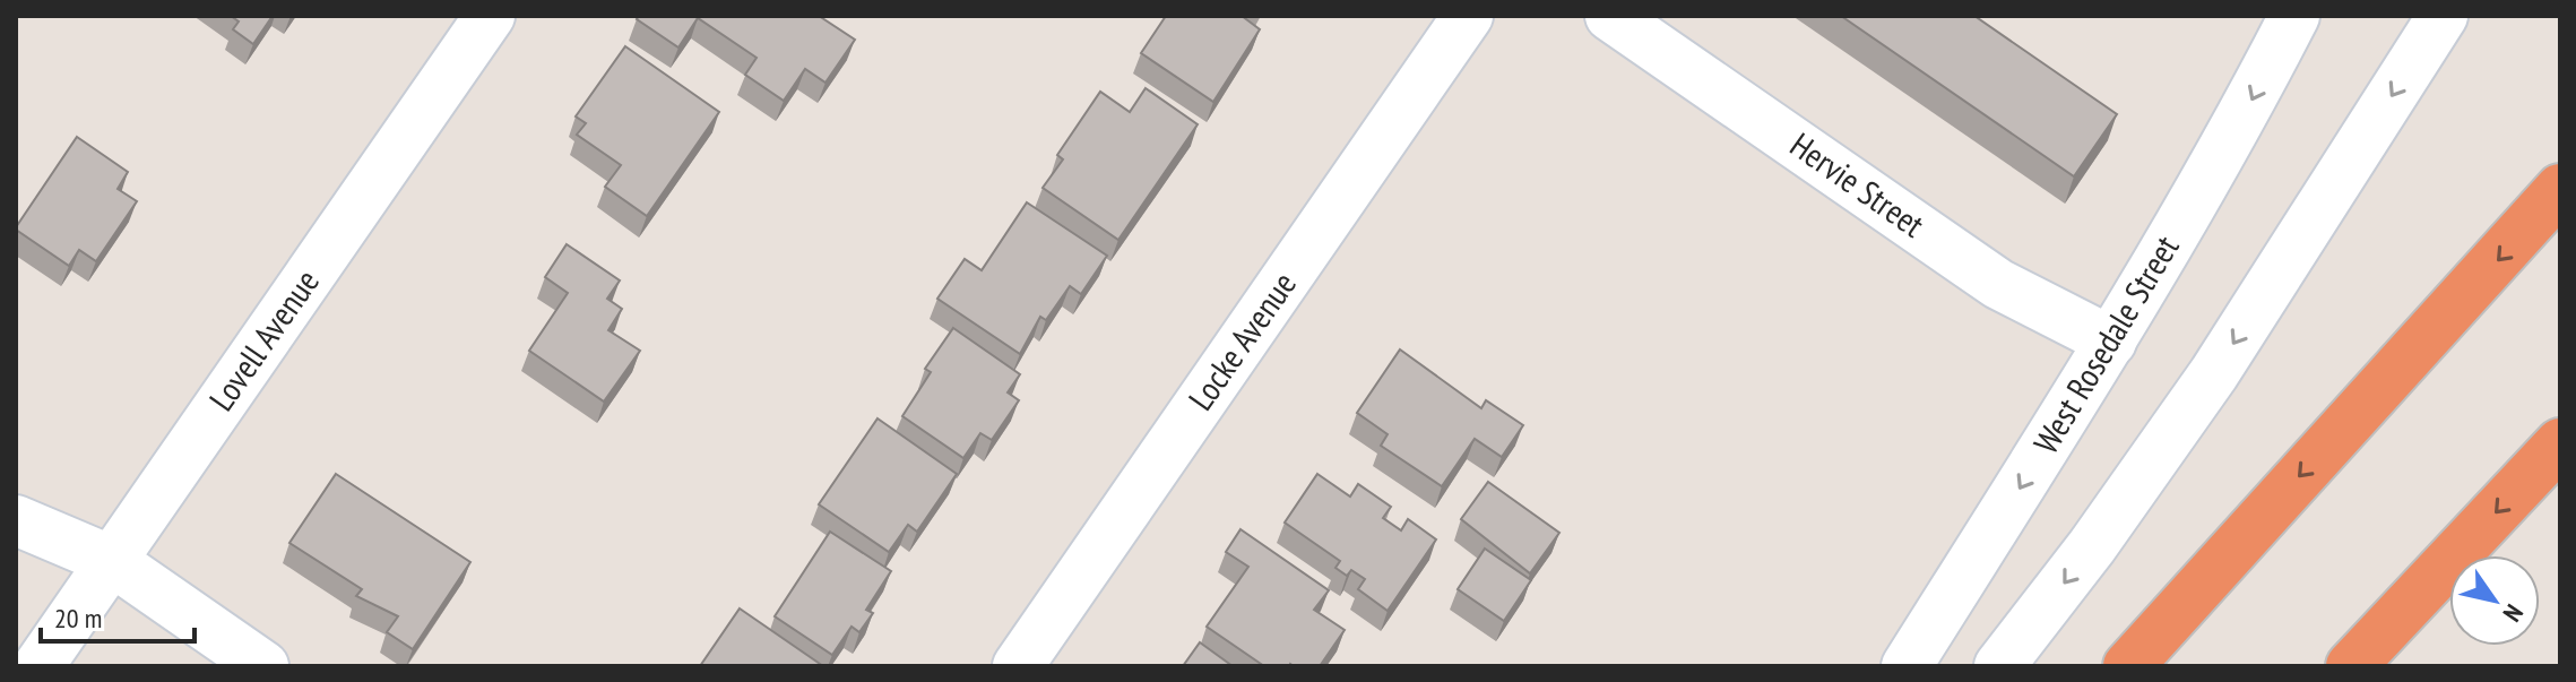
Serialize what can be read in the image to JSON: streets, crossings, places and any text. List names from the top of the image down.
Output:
{
  "streets": {
    "street": [
      "Hervie Street",
      "Lovell Avenue",
      "Locke Avenue",
      "West Rosedale Street"
    ]
  },
  "crossings": [
    ["Hervie Street", "West Rosedale Street"]
  ],
  "scale_bar": "20 m",
  "north": "bottom right"
}
